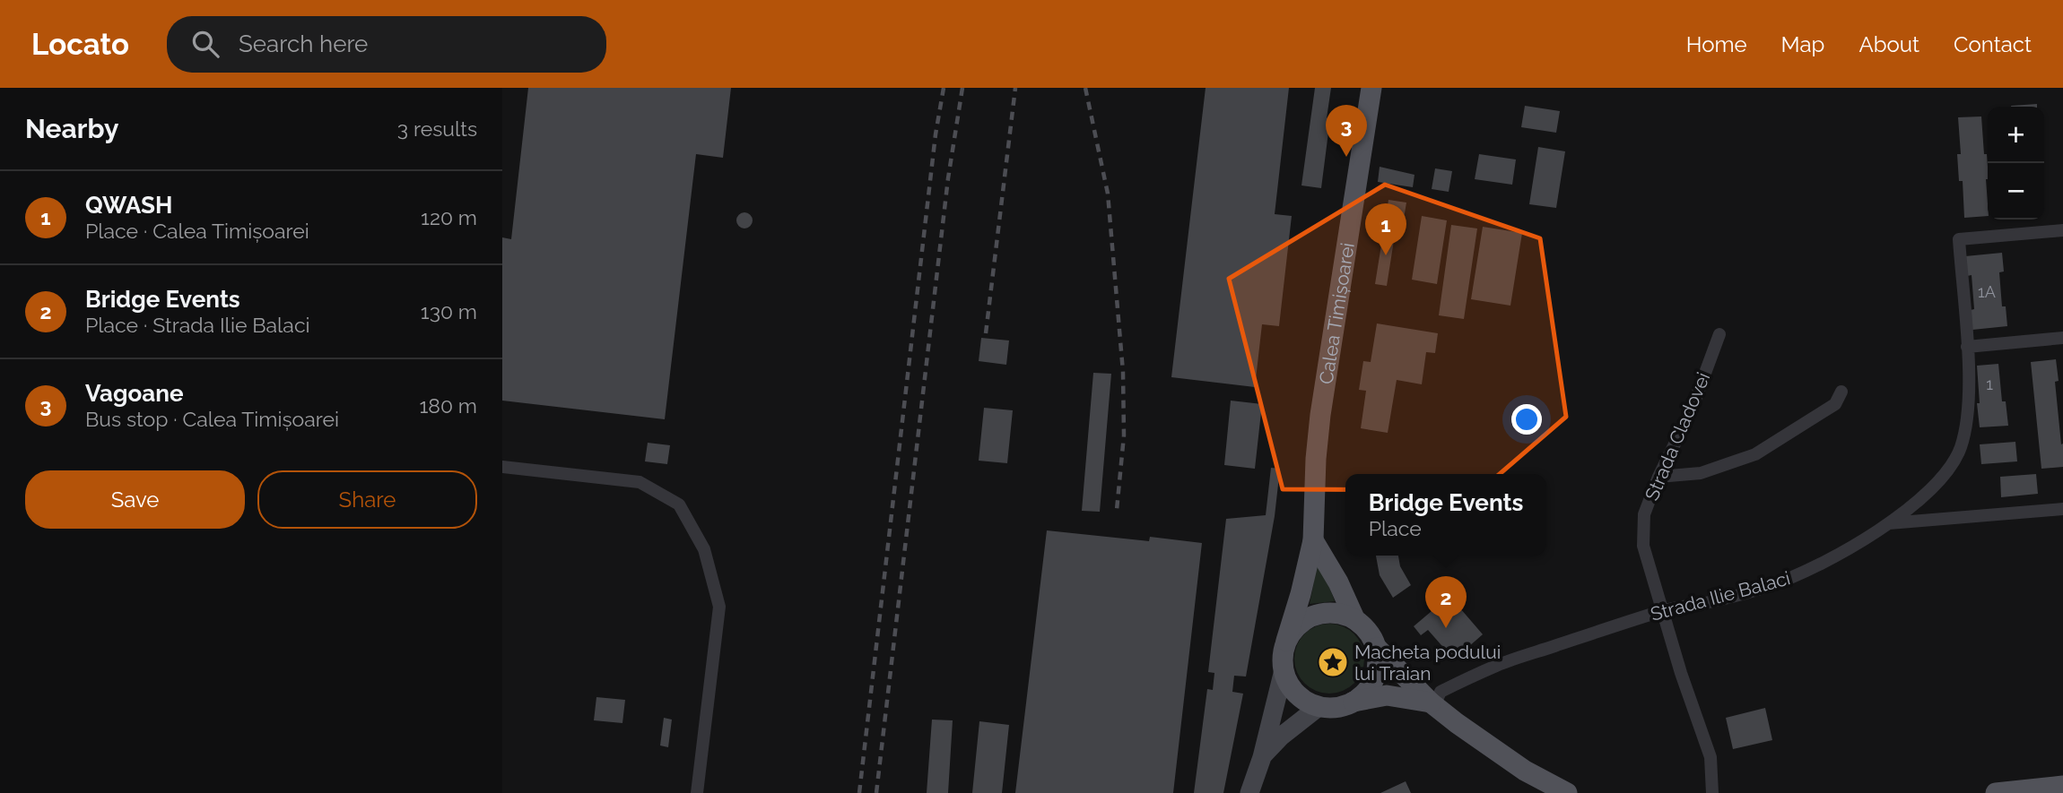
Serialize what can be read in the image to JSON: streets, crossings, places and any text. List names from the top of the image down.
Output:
{
  "streets": {
    "main road": ["Calea Timișoarei"],
    "street": ["Strada Cladovei", "Strada Ilie Balaci"]
  },
  "crossings": [
    ["Strada Cladovei", "Strada Ilie Balaci"]
  ],
  "places": {
    "place": ["Macheta podului lui Traian"]
  },
  "house_numbers": ["1A", "1"],
  "page": {
    "header": "Locato",
    "search": "Search here",
    "nav": [
      "Home",
      "Map",
      "About",
      "Contact"
    ],
    "heading": ["Nearby", "3 results"],
    "pins": ["3", "1", "2"],
    "map_buttons": ["+", "−"],
    "list": [
      {
        "mark": "1",
        "name": "QWASH",
        "note": "Place · Calea Timișoarei",
        "value": "120 m"
      },
      {
        "mark": "2",
        "name": "Bridge Events",
        "note": "Place · Strada Ilie Balaci",
        "value": "130 m"
      },
      {
        "mark": "3",
        "name": "Vagoane",
        "note": "Bus stop · Calea Timișoarei",
        "value": "180 m"
      }
    ],
    "buttons": ["Save", "Share"],
    "popup": ["Bridge Events", "Place"]
  }
}
